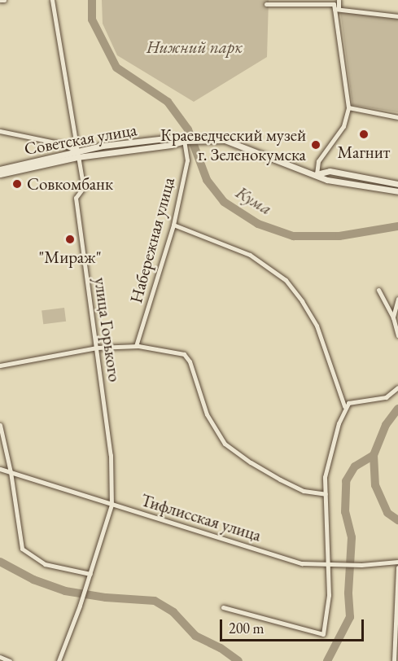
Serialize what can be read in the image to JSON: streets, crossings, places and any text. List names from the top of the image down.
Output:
{
  "streets": {
    "street": [
      "Советская улица",
      "Набережная улица",
      "улица Горького",
      "Тифлисская улица"
    ]
  },
  "crossings": [
    ["Советская улица", "Набережная улица"],
    ["Советская улица", "улица Горького"],
    ["улица Горького", "Тифлисская улица"]
  ],
  "water": ["Кума"],
  "parks": ["Нижний парк"],
  "places": [
    "Магнит",
    "Краеведческий музей г. Зеленокумска",
    "Совкомбанк",
    "\"Мираж\""
  ],
  "scale_bar": "200 m"
}
